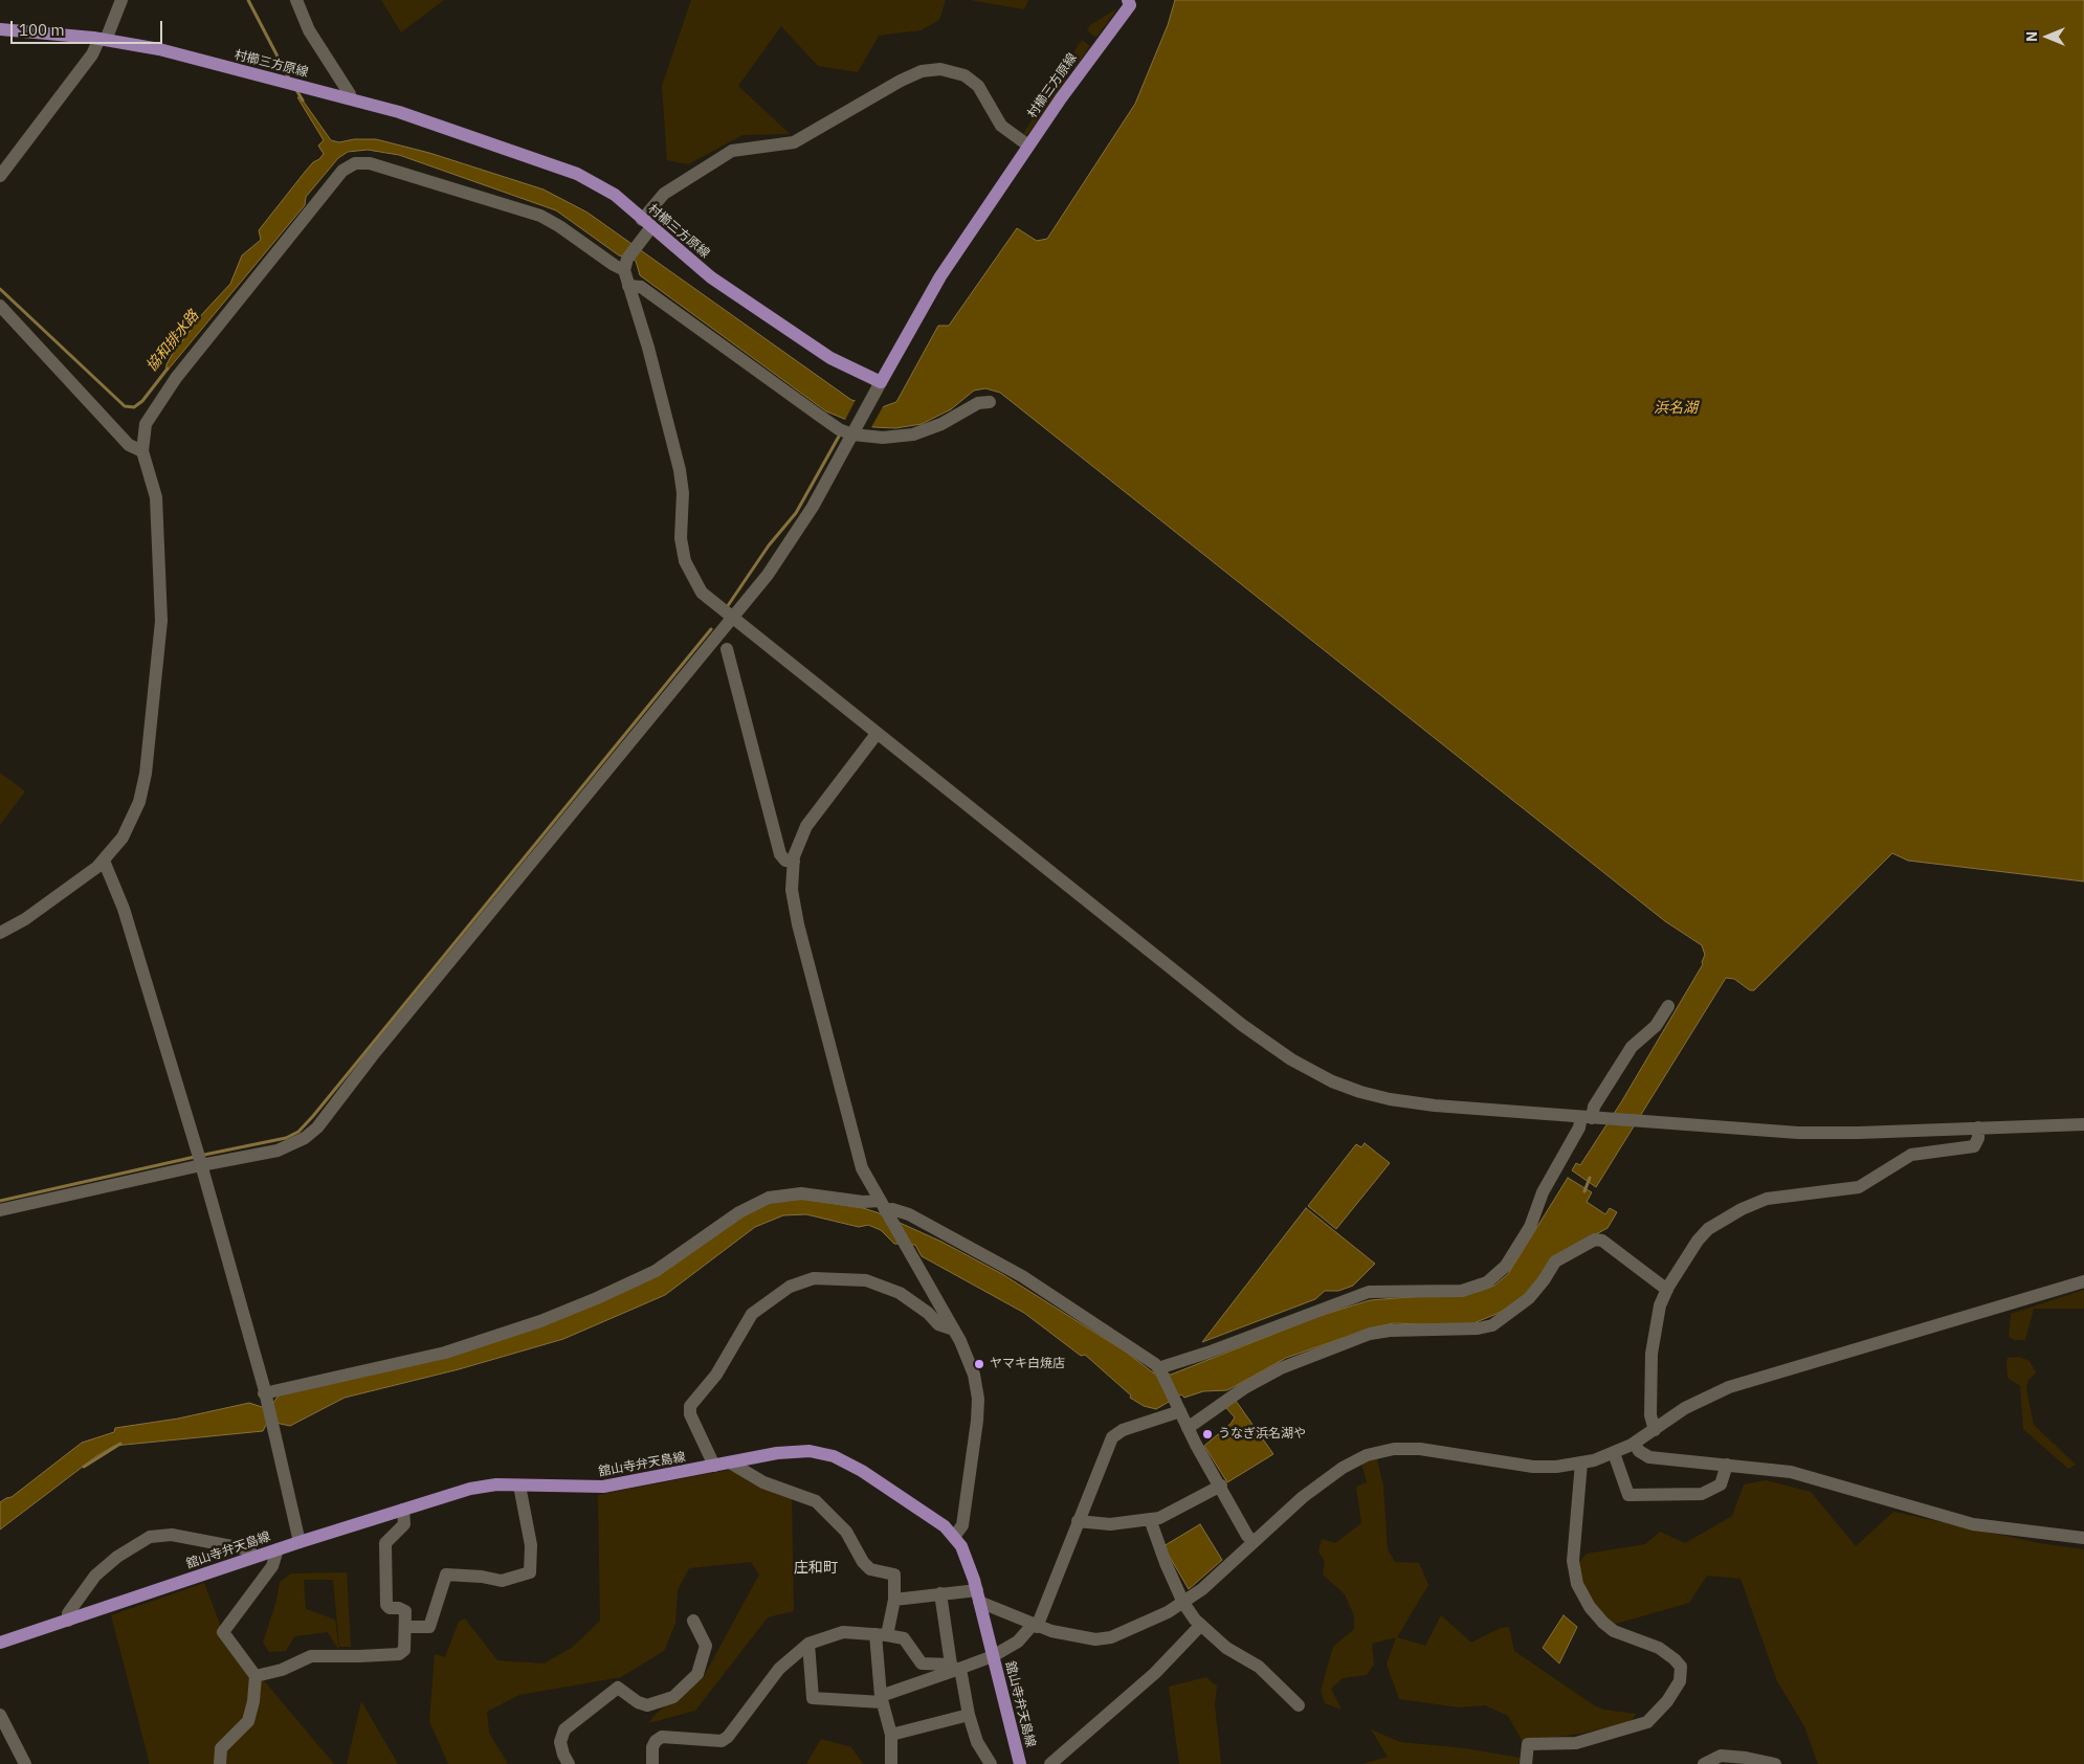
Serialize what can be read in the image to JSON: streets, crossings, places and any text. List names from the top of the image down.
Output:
{
  "streets": {
    "main road": ["村櫛三方原線", "舘山寺弁天島線"]
  },
  "districts": ["庄和町"],
  "water": ["協和排水路", "浜名湖"],
  "places": ["ヤマキ白焼店", "うなぎ浜名湖や"],
  "scale_bar": "100 m",
  "north": "left"
}
